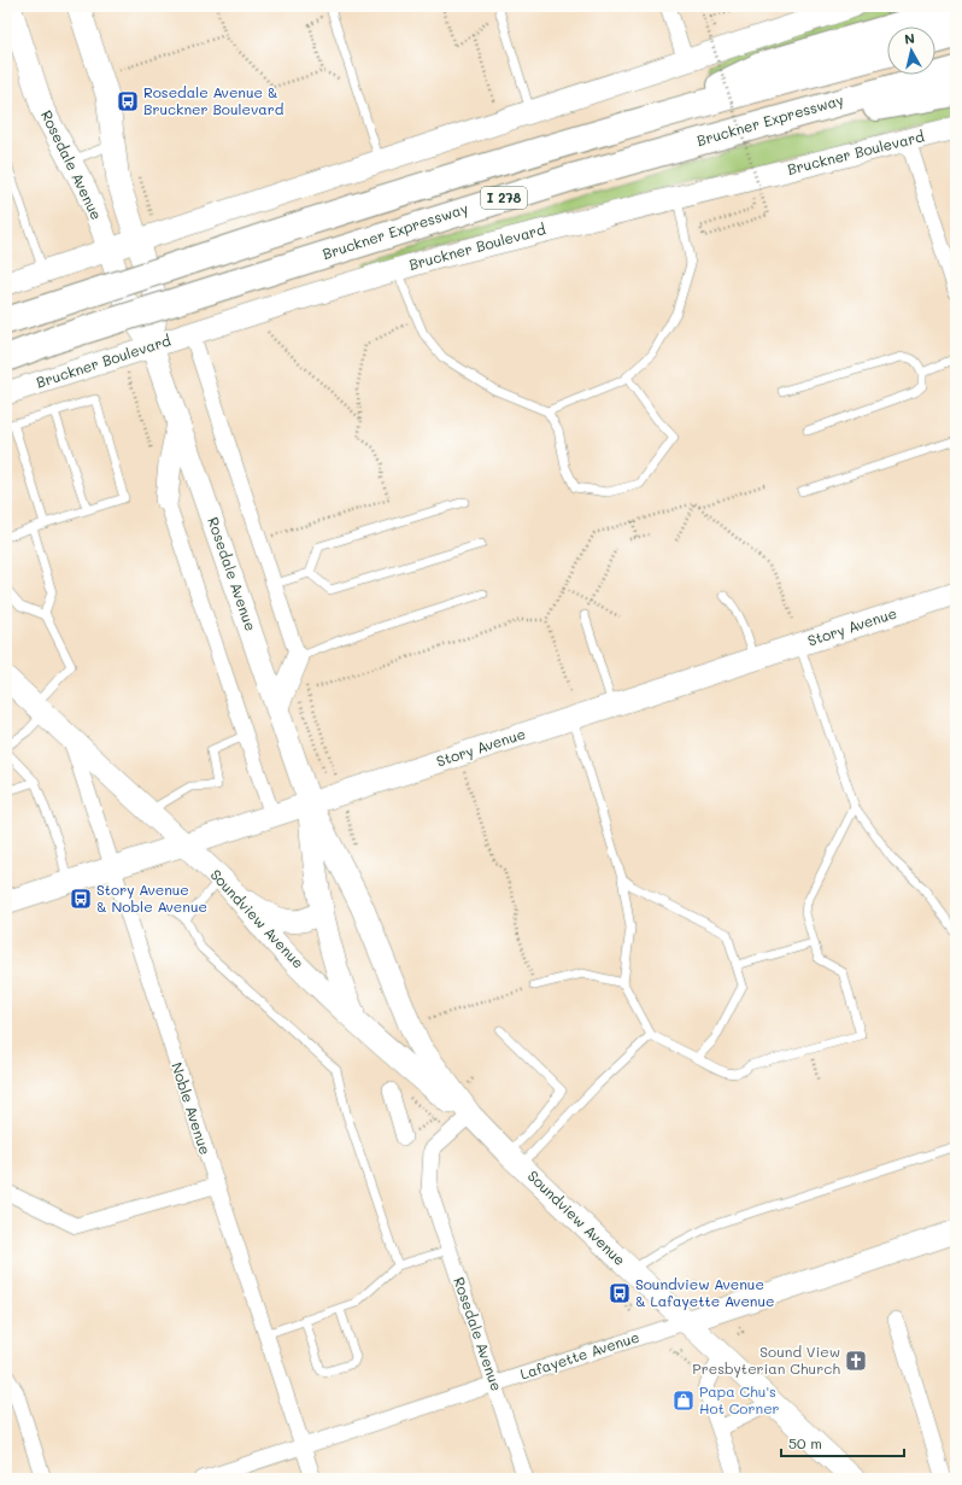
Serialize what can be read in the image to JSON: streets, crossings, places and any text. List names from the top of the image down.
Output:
{
  "streets": {
    "highway": ["Bruckner Expressway", "I 278"],
    "main road": [
      "Bruckner Boulevard",
      "Rosedale Avenue",
      "Story Avenue",
      "Soundview Avenue",
      "Lafayette Avenue"
    ],
    "street": ["Noble Avenue"]
  },
  "crossings": [
    ["Bruckner Boulevard", "Rosedale Avenue"],
    ["Rosedale Avenue", "Story Avenue"],
    ["Rosedale Avenue", "Soundview Avenue"],
    ["Rosedale Avenue", "Lafayette Avenue"],
    ["Story Avenue", "Soundview Avenue"],
    ["Story Avenue", "Noble Avenue"],
    ["Soundview Avenue", "Noble Avenue"],
    ["Soundview Avenue", "Lafayette Avenue"],
    ["Noble Avenue", "Lafayette Avenue"]
  ],
  "places": {
    "bus stop": ["Rosedale Avenue & Bruckner Boulevard", "Story Avenue & Noble Avenue", "Soundview Avenue & Lafayette Avenue"],
    "church": ["Sound View Presbyterian Church"],
    "shop": ["Papa Chu's Hot Corner"]
  },
  "scale_bar": "50 m",
  "north": "top"
}
